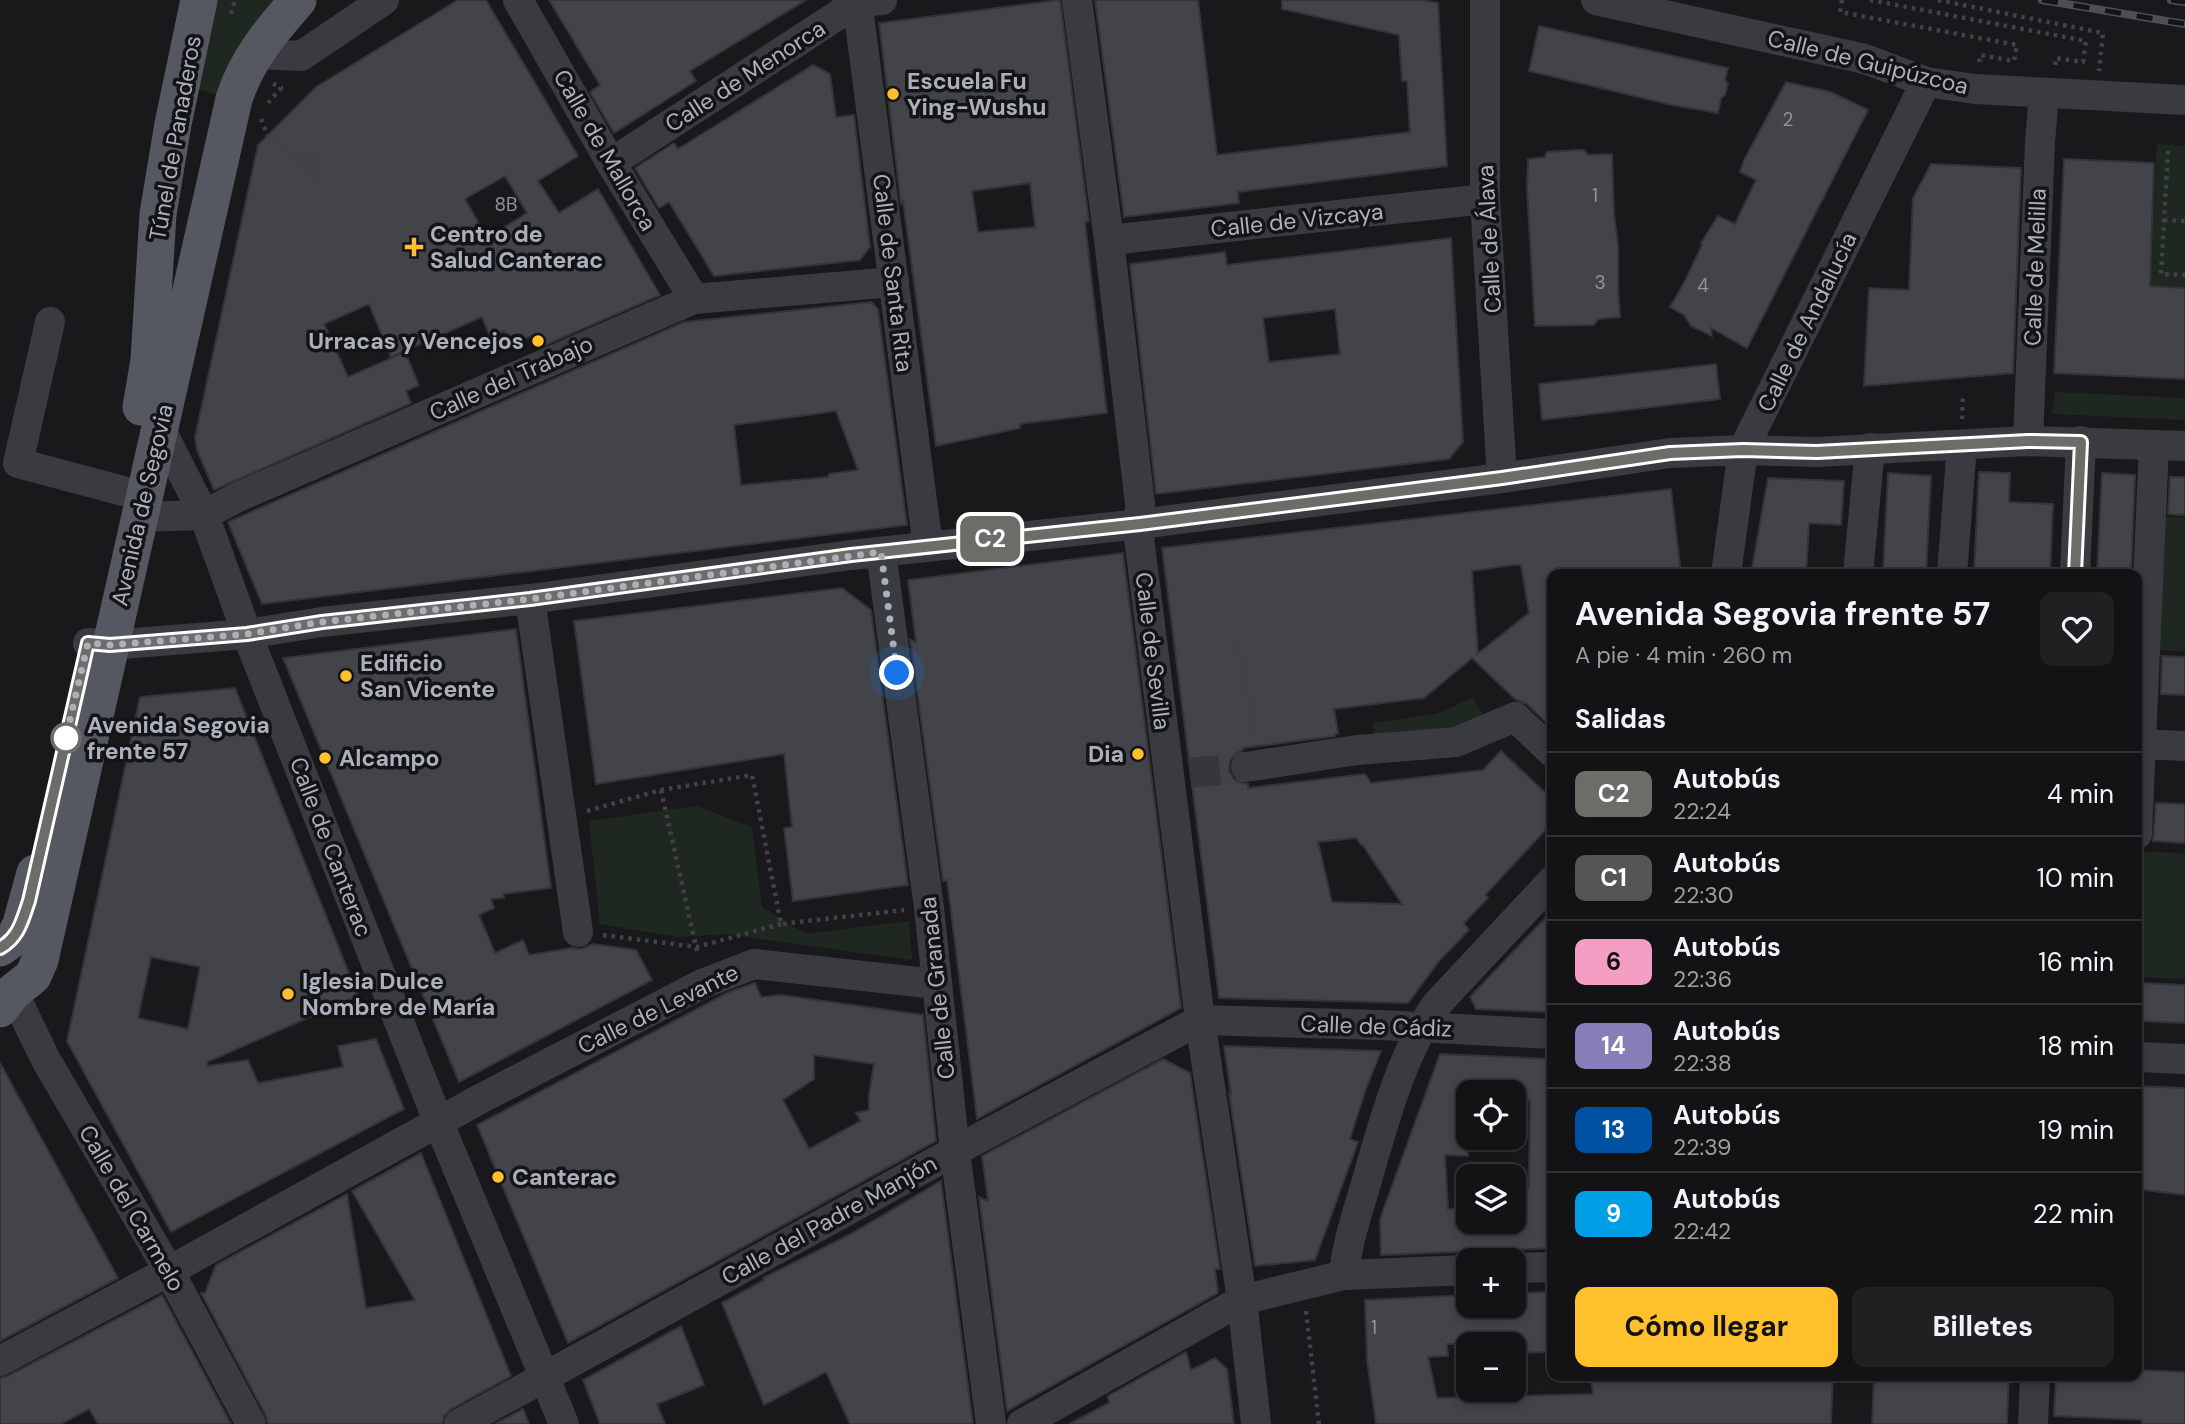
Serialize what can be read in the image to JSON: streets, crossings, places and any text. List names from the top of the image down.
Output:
{
  "streets": {
    "main road": ["Túnel de Panaderos", "Avenida de Segovia"],
    "street": [
      "Calle de Guipúzcoa",
      "Calle de Menorca",
      "Calle de Mallorca",
      "Calle de Vizcaya",
      "Calle de Álava",
      "Calle de Melilla",
      "Calle de Santa Rita",
      "Calle de Andalucía",
      "Calle del Trabajo",
      "Calle de Sevilla",
      "Calle de Canterac",
      "Calle de Granada",
      "Calle de Levante",
      "Calle de Cádiz",
      "Calle del Carmelo",
      "Calle del Padre Manjón"
    ]
  },
  "crossings": [
    ["Calle de Guipúzcoa", "Calle de Melilla"],
    ["Calle de Guipúzcoa", "Calle de Andalucía"],
    ["Calle de Menorca", "Calle de Mallorca"],
    ["Calle de Menorca", "Calle de Santa Rita"],
    ["Túnel de Panaderos", "Avenida de Segovia"],
    ["Calle de Mallorca", "Calle del Trabajo"],
    ["Calle de Vizcaya", "Calle de Álava"],
    ["Calle de Vizcaya", "Calle de Sevilla"],
    ["Calle de Santa Rita", "Calle del Trabajo"],
    ["Calle del Trabajo", "Avenida de Segovia"],
    ["Calle del Trabajo", "Calle de Canterac"],
    ["Avenida de Segovia", "Calle de Canterac"],
    ["Avenida de Segovia", "Calle del Carmelo"],
    ["Calle de Sevilla", "Calle de Cádiz"],
    ["Calle de Sevilla", "Calle del Padre Manjón"],
    ["Calle de Canterac", "Calle de Levante"],
    ["Calle de Canterac", "Calle del Padre Manjón"],
    ["Calle de Granada", "Calle de Levante"],
    ["Calle de Granada", "Calle del Padre Manjón"],
    ["Calle de Levante", "Calle del Carmelo"],
    ["Calle de Cádiz", "Calle del Padre Manjón"]
  ],
  "places": {
    "other": [
      "Escuela Fu Ying-Wushu",
      "Urracas y Vencejos",
      "Edificio San Vicente",
      "Avenida Segovia frente 57",
      "Dia",
      "Alcampo",
      "Iglesia Dulce Nombre de María",
      "Canterac"
    ],
    "health": ["Centro de Salud Canterac"]
  },
  "lines": ["bus line C2"],
  "house_numbers": [
    "2",
    "1",
    "8B",
    "3",
    "4",
    "1"
  ],
  "page": {
    "on_map": "C2",
    "heading": [
      ["Avenida Segovia frente 57", "A pie · 4 min · 260 m"],
      "Salidas"
    ],
    "list": [
      {
        "mark": "C2",
        "name": "Autobús",
        "note": "22:24",
        "value": "4 min"
      },
      {
        "mark": "C1",
        "name": "Autobús",
        "note": "22:30",
        "value": "10 min"
      },
      {
        "mark": "6",
        "name": "Autobús",
        "note": "22:36",
        "value": "16 min"
      },
      {
        "mark": "14",
        "name": "Autobús",
        "note": "22:38",
        "value": "18 min"
      },
      {
        "mark": "13",
        "name": "Autobús",
        "note": "22:39",
        "value": "19 min"
      },
      {
        "mark": "9",
        "name": "Autobús",
        "note": "22:42",
        "value": "22 min"
      }
    ],
    "map_buttons": ["+", "−"],
    "buttons": ["Cómo llegar", "Billetes"]
  }
}
